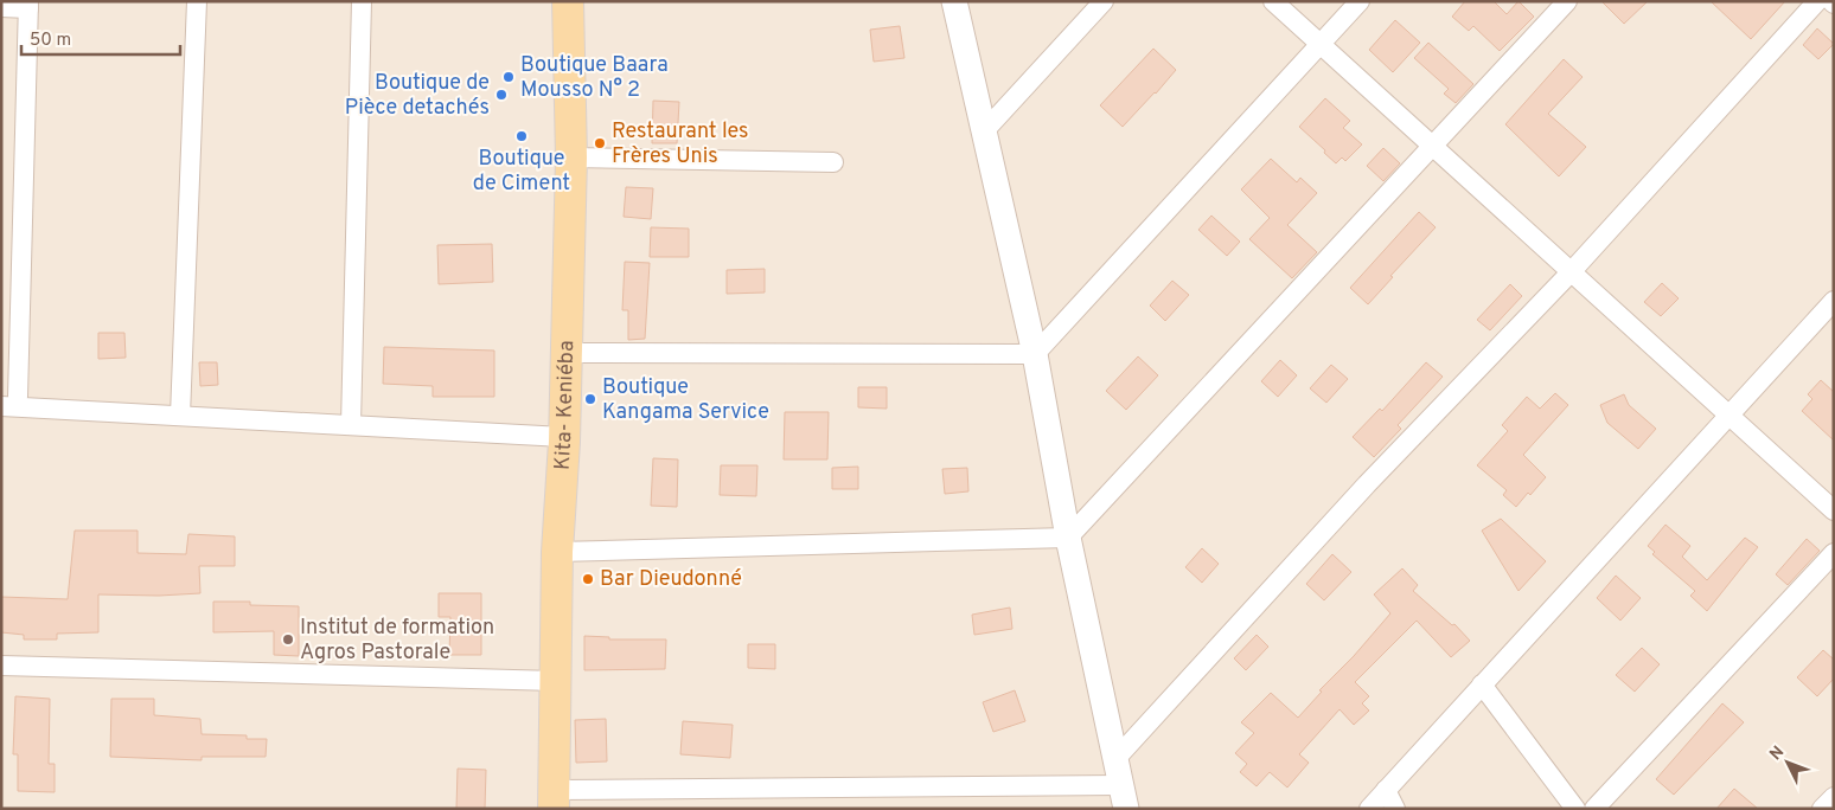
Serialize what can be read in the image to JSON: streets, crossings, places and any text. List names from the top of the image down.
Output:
{
  "streets": {
    "main road": ["Kita- Keniéba"]
  },
  "places": [
    "Boutique Baara Mousso N° 2",
    "Boutique de Pièce detachés",
    "Boutique de Ciment",
    "Restaurant les Frères Unis",
    "Boutique Kangama Service",
    "Bar Dieudonné",
    "Institut de formation Agros Pastorale"
  ],
  "scale_bar": "50 m",
  "north": "top left"
}
